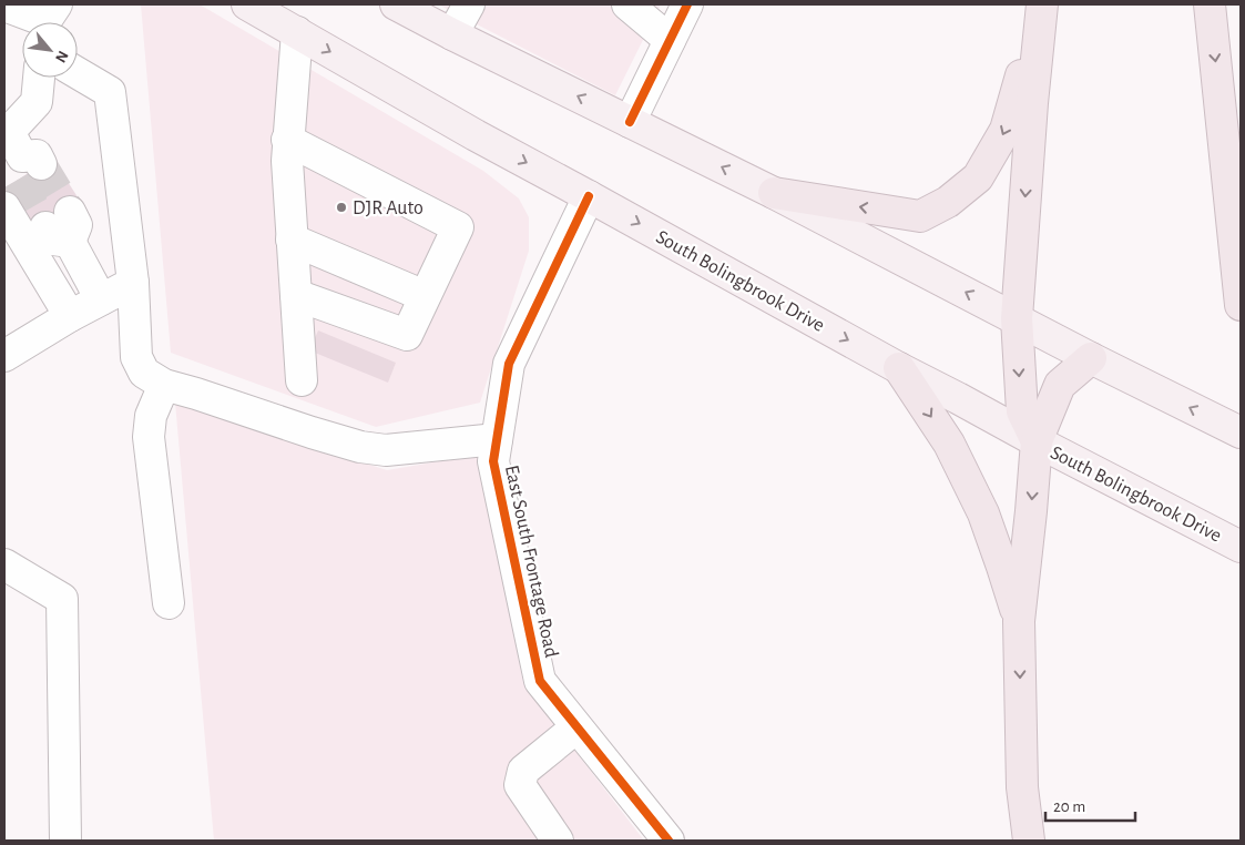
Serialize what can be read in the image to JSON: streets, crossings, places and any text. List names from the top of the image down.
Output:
{
  "streets": {
    "main road": ["South Bolingbrook Drive"],
    "street": ["East South Frontage Road"]
  },
  "crossings": [
    ["South Bolingbrook Drive", "East South Frontage Road"]
  ],
  "places": ["DJR Auto"],
  "scale_bar": "20 m",
  "north": "bottom right"
}
